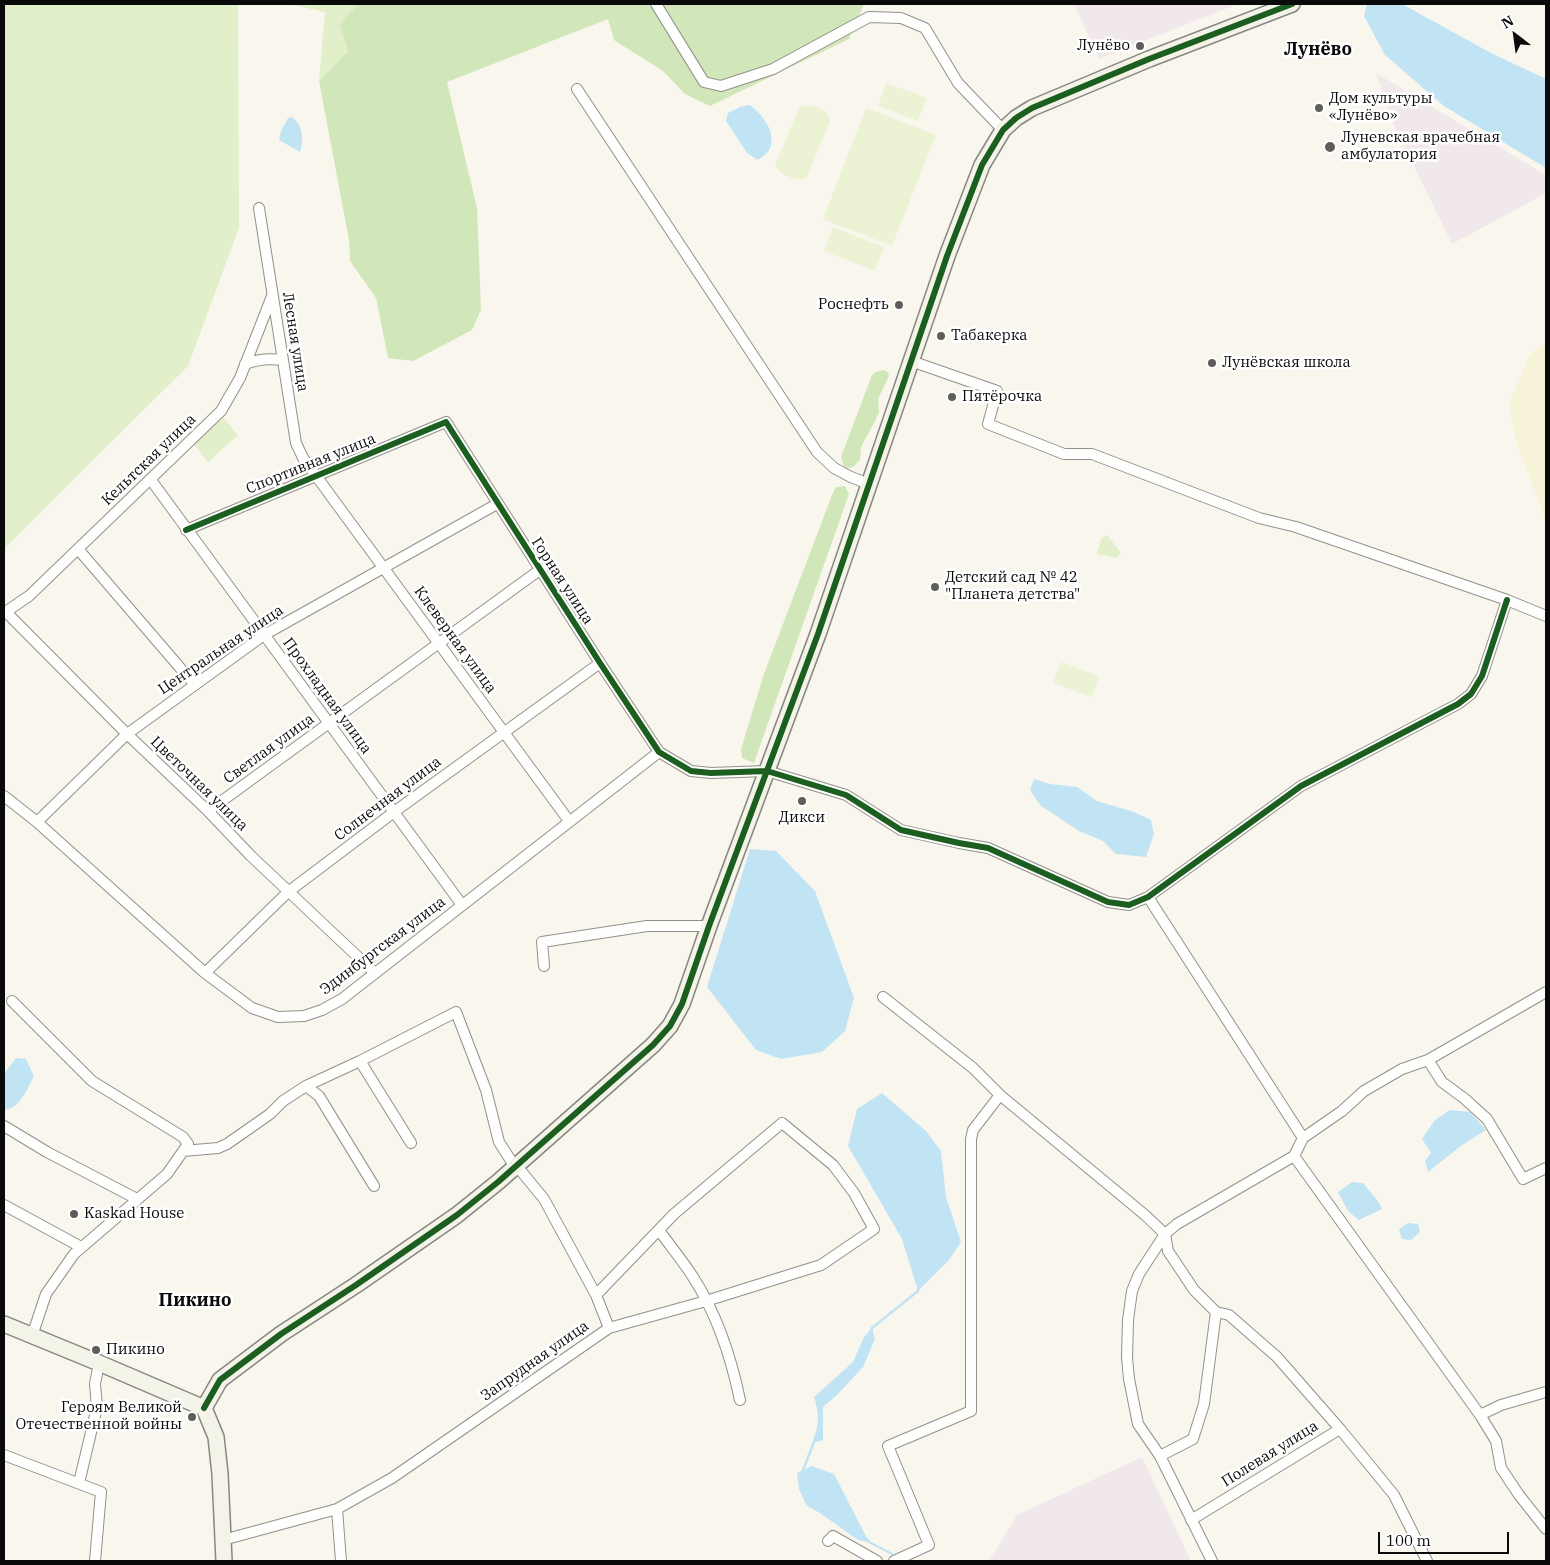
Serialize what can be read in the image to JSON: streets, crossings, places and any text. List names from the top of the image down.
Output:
{
  "streets": {
    "street": [
      "Лесная улица",
      "Кельтская улица",
      "Спортивная улица",
      "Горная улица",
      "Клеверная улица",
      "Центральная улица",
      "Прохладная улица",
      "Светлая улица",
      "Цветочная улица",
      "Солнечная улица",
      "Эдинбургская улица",
      "Запрудная улица",
      "Полевая улица"
    ]
  },
  "crossings": [
    ["Лесная улица", "Кельтская улица"],
    ["Лесная улица", "Спортивная улица"],
    ["Лесная улица", "Клеверная улица"],
    ["Кельтская улица", "Прохладная улица"],
    ["Кельтская улица", "Цветочная улица"],
    ["Спортивная улица", "Горная улица"],
    ["Спортивная улица", "Клеверная улица"],
    ["Спортивная улица", "Прохладная улица"],
    ["Горная улица", "Центральная улица"],
    ["Горная улица", "Светлая улица"],
    ["Горная улица", "Солнечная улица"],
    ["Горная улица", "Эдинбургская улица"],
    ["Клеверная улица", "Центральная улица"],
    ["Клеверная улица", "Светлая улица"],
    ["Клеверная улица", "Солнечная улица"],
    ["Клеверная улица", "Эдинбургская улица"],
    ["Центральная улица", "Прохладная улица"],
    ["Центральная улица", "Цветочная улица"],
    ["Центральная улица", "Эдинбургская улица"],
    ["Прохладная улица", "Светлая улица"],
    ["Прохладная улица", "Солнечная улица"],
    ["Прохладная улица", "Эдинбургская улица"],
    ["Светлая улица", "Цветочная улица"],
    ["Цветочная улица", "Солнечная улица"],
    ["Цветочная улица", "Эдинбургская улица"],
    ["Солнечная улица", "Эдинбургская улица"]
  ],
  "districts": ["Лунёво", "Пикино"],
  "places": [
    "Лунёво",
    "Дом культуры «Лунёво»",
    "Луневская врачебная амбулатория",
    "Роснефть",
    "Табакерка",
    "Лунёвская школа",
    "Пятёрочка",
    "Детский сад № 42 \"Планета детства\"",
    "Дикси",
    "Kaskad House",
    "Пикино",
    "Героям Великой Отечественной войны"
  ],
  "scale_bar": "100 m",
  "north": "top left"
}
